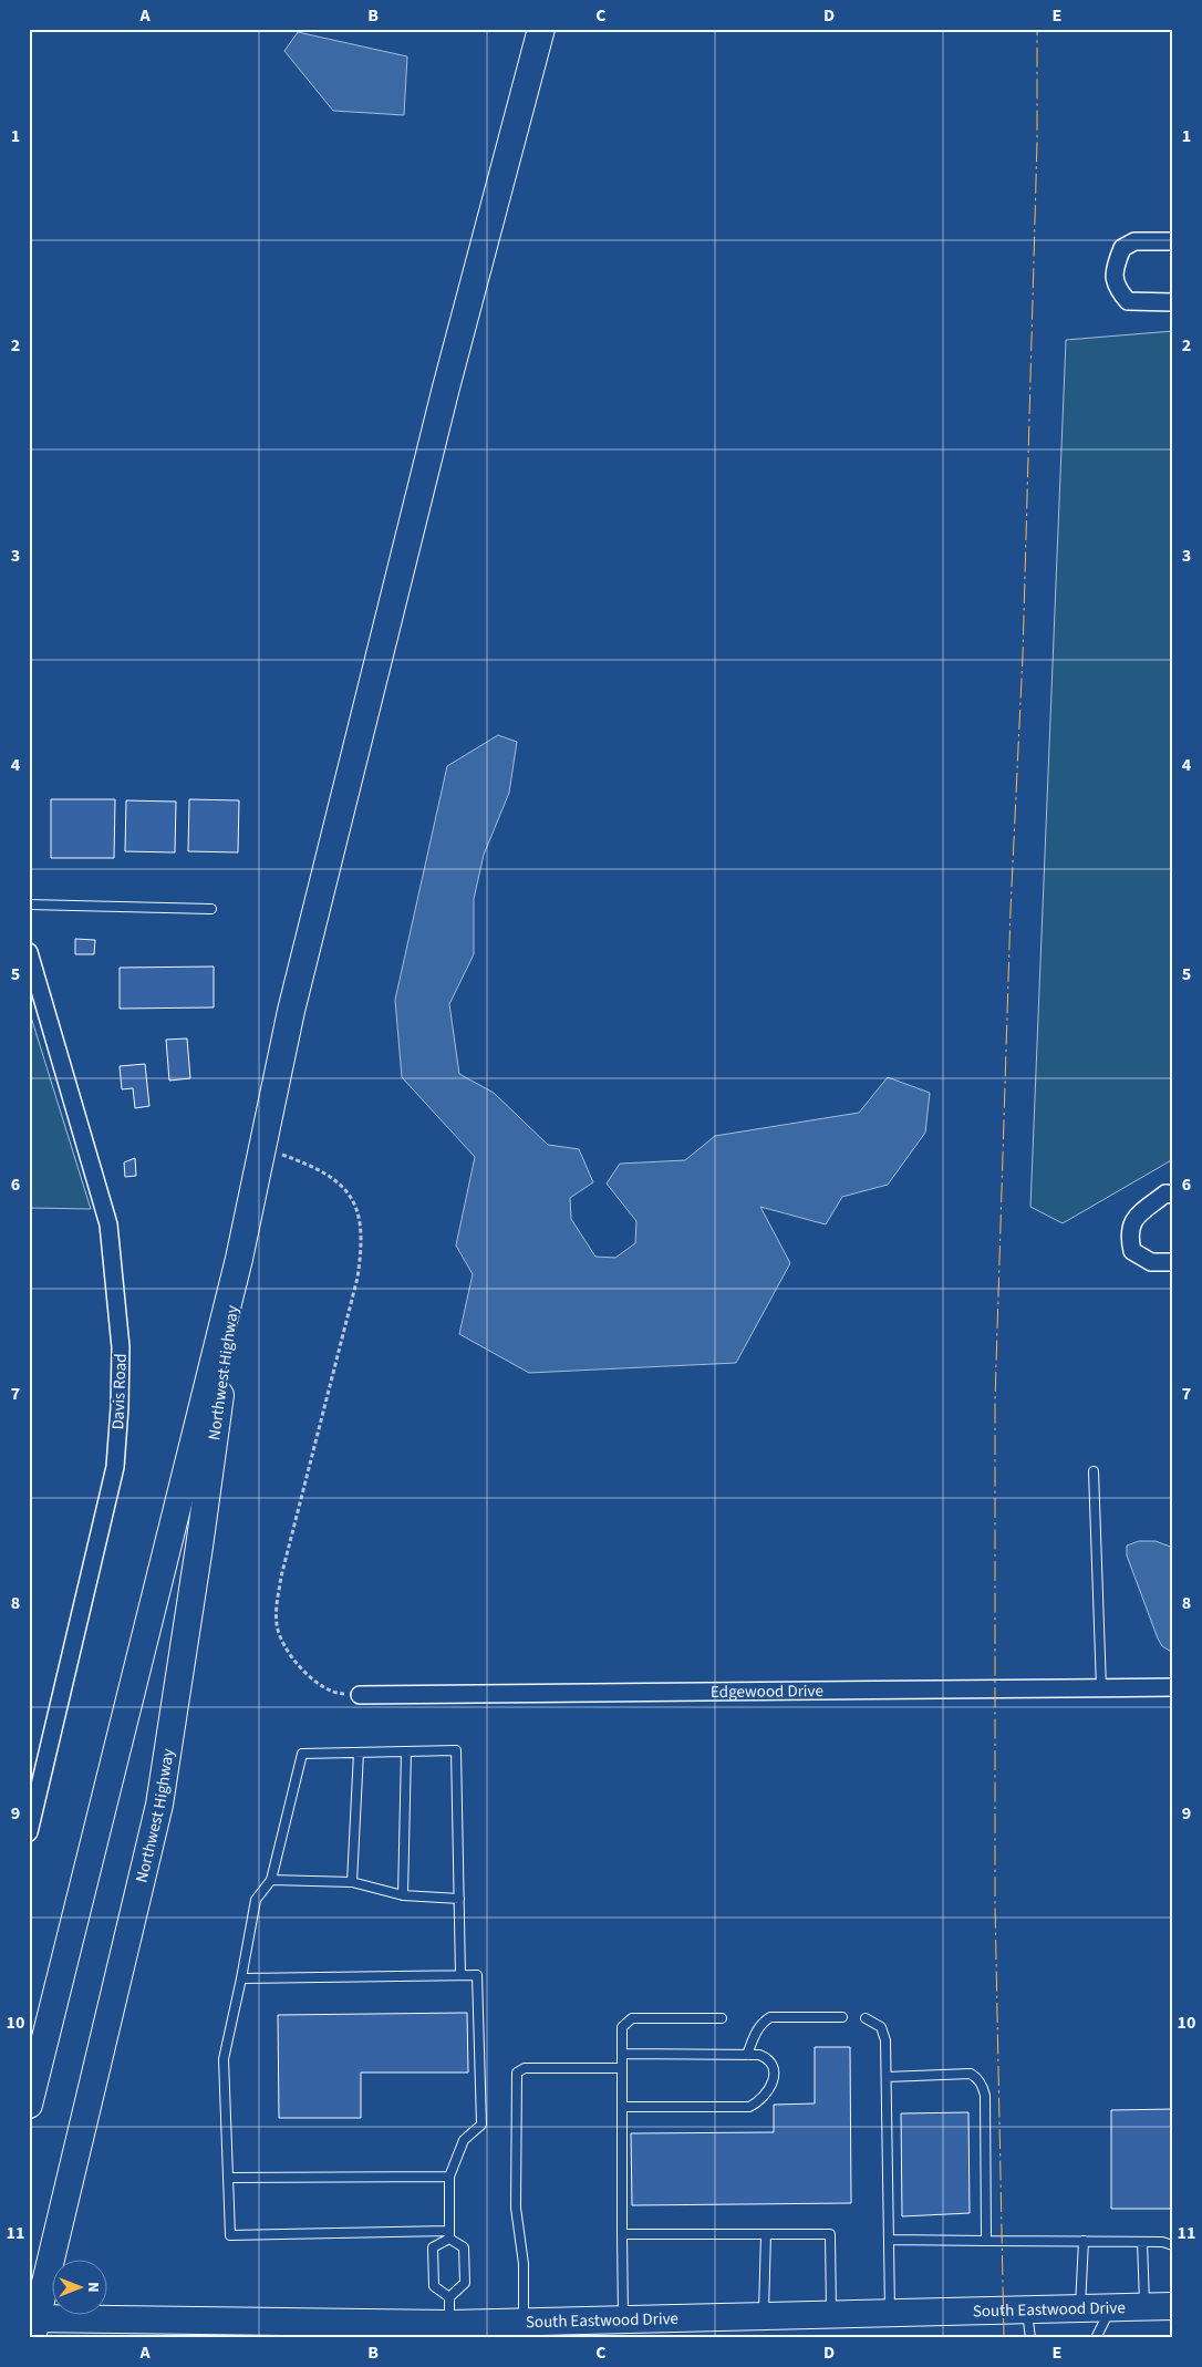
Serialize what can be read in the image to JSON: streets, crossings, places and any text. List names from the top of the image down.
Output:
{
  "streets": {
    "main road": ["Northwest Highway", "South Eastwood Drive"],
    "street": ["Davis Road", "Edgewood Drive"]
  },
  "crossings": [
    ["Northwest Highway", "South Eastwood Drive"]
  ],
  "north": "right",
  "grid": {
    "columns": [
      "A",
      "B",
      "C",
      "D",
      "E"
    ],
    "rows": [
      "1",
      "2",
      "3",
      "4",
      "5",
      "6",
      "7",
      "8",
      "9",
      "10",
      "11"
    ]
  }
}
